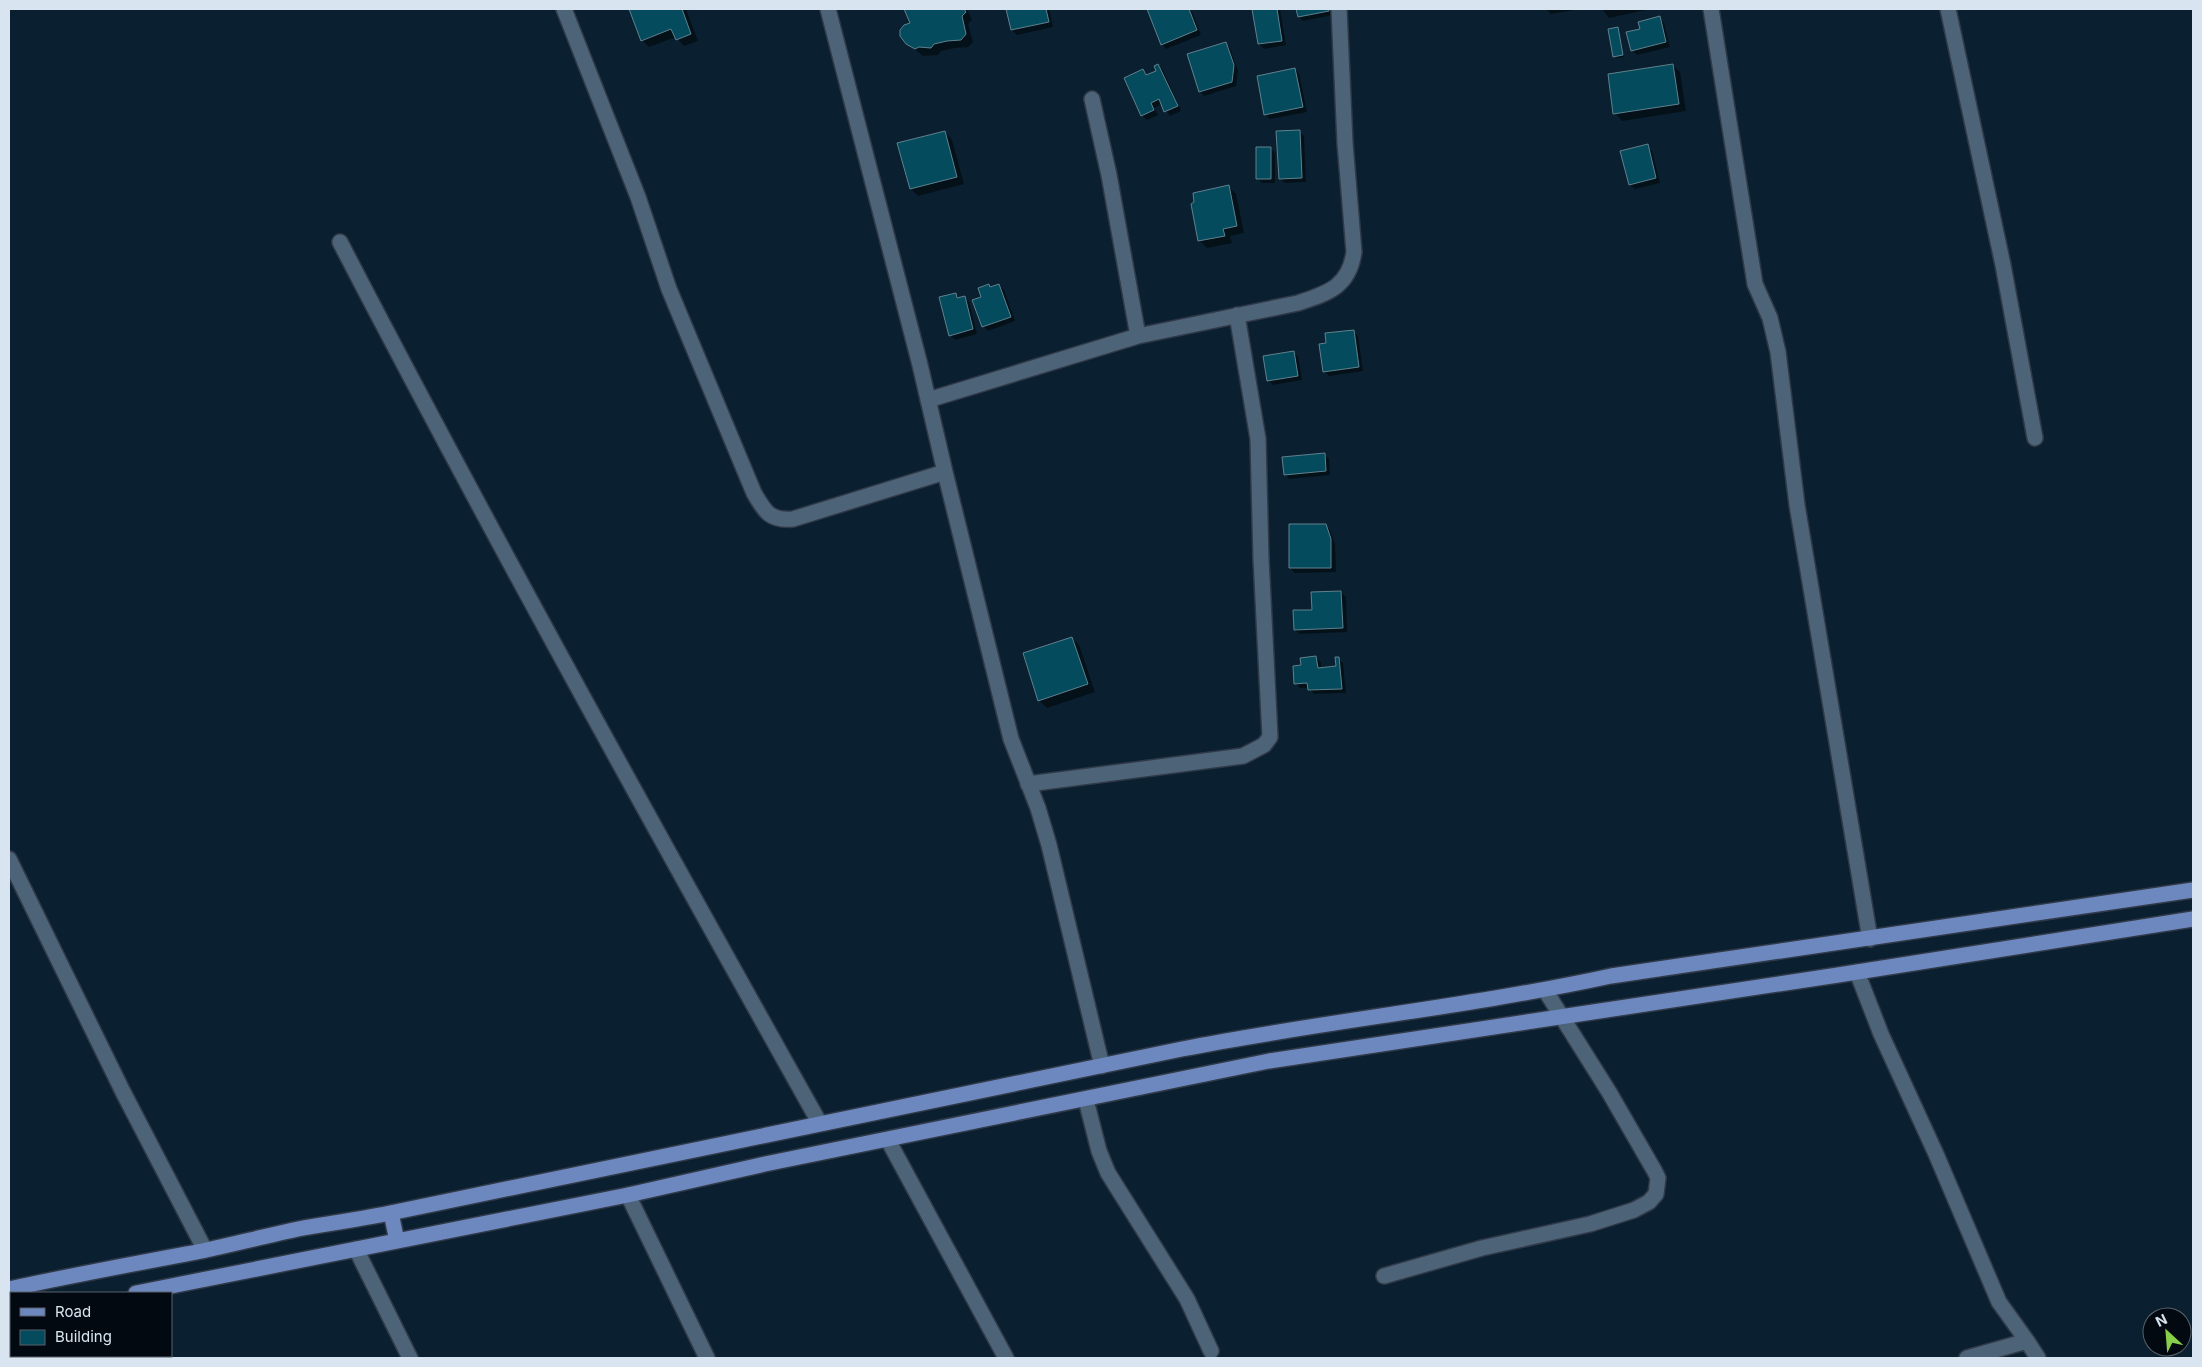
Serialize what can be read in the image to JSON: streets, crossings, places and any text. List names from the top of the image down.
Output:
{
  "legend": ["Road", "Building"],
  "north": "top left"
}
